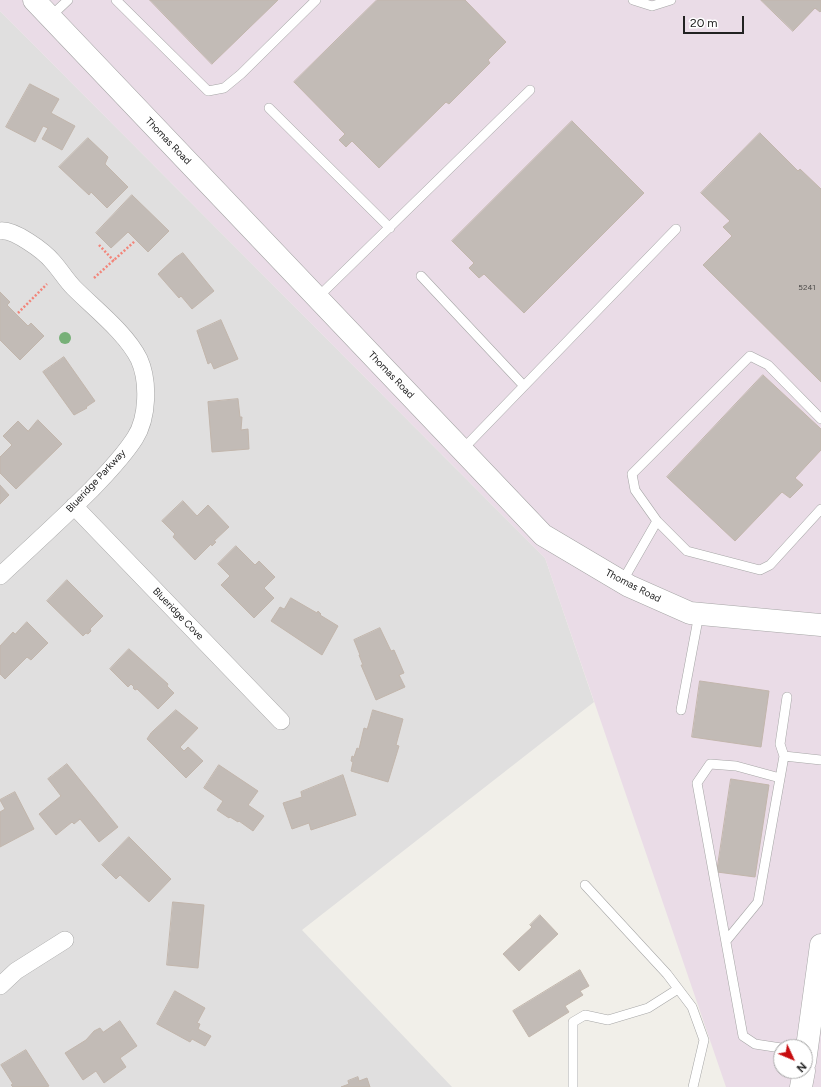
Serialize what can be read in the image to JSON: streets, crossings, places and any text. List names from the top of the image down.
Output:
{
  "streets": {
    "street": ["Thomas Road", "Blueridge Parkway", "Blueridge Cove"]
  },
  "crossings": [
    ["Blueridge Parkway", "Blueridge Cove"]
  ],
  "house_numbers": ["5241"],
  "scale_bar": "20 m",
  "north": "bottom right"
}
